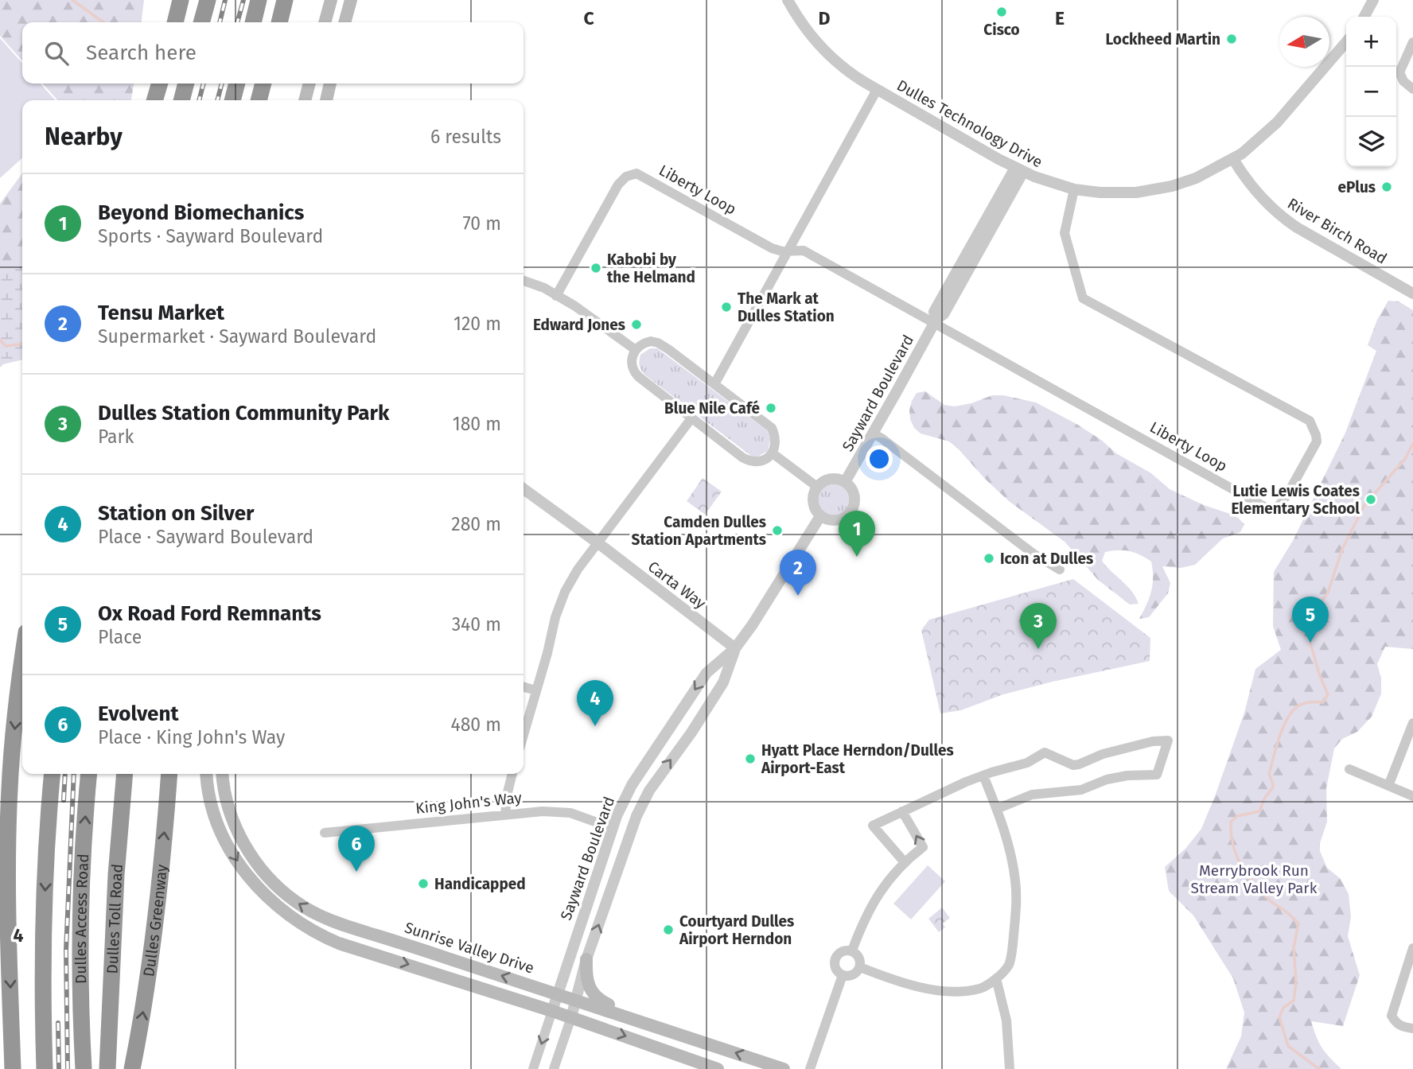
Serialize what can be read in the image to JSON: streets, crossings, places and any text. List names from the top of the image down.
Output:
{
  "streets": {
    "highway": ["Dulles Access Road", "Dulles Toll Road", "Dulles Greenway"],
    "main road": ["Sunrise Valley Drive"],
    "street": [
      "Dulles Technology Drive",
      "Liberty Loop",
      "River Birch Road",
      "Sayward Boulevard",
      "Carta Way",
      "King John's Way"
    ]
  },
  "crossings": [
    ["Dulles Technology Drive", "Liberty Loop"],
    ["Dulles Technology Drive", "River Birch Road"],
    ["Dulles Technology Drive", "Sayward Boulevard"],
    ["Liberty Loop", "Sayward Boulevard"],
    ["Sayward Boulevard", "Carta Way"],
    ["Sayward Boulevard", "King John's Way"],
    ["Sayward Boulevard", "Sunrise Valley Drive"]
  ],
  "parks": ["Merrybrook Run Stream Valley Park"],
  "places": [
    "Cisco",
    "Lockheed Martin",
    "ePlus",
    "Kabobi by the Helmand",
    "The Mark at Dulles Station",
    "Edward Jones",
    "Blue Nile Café",
    "Lutie Lewis Coates Elementary School",
    "Camden Dulles Station Apartments",
    "Icon at Dulles",
    "Hyatt Place Herndon/Dulles Airport-East",
    "Handicapped",
    "Courtyard Dulles Airport Herndon"
  ],
  "north": "left",
  "page": {
    "map_buttons": ["+", "−"],
    "search": "Search here",
    "heading": ["Nearby", "6 results"],
    "list": [
      {
        "mark": "1",
        "name": "Beyond Biomechanics",
        "note": "Sports · Sayward Boulevard",
        "value": "70 m"
      },
      {
        "mark": "2",
        "name": "Tensu Market",
        "note": "Supermarket · Sayward Boulevard",
        "value": "120 m"
      },
      {
        "mark": "3",
        "name": "Dulles Station Community Park",
        "note": "Park",
        "value": "180 m"
      },
      {
        "mark": "4",
        "name": "Station on Silver",
        "note": "Place · Sayward Boulevard",
        "value": "280 m"
      },
      {
        "mark": "5",
        "name": "Ox Road Ford Remnants",
        "note": "Place",
        "value": "340 m"
      },
      {
        "mark": "6",
        "name": "Evolvent",
        "note": "Place · King John's Way",
        "value": "480 m"
      }
    ],
    "pins": [
      "1",
      "2",
      "5",
      "3",
      "4",
      "6"
    ]
  },
  "grid": {
    "columns": ["C", "D", "E"],
    "rows": ["4"]
  }
}
